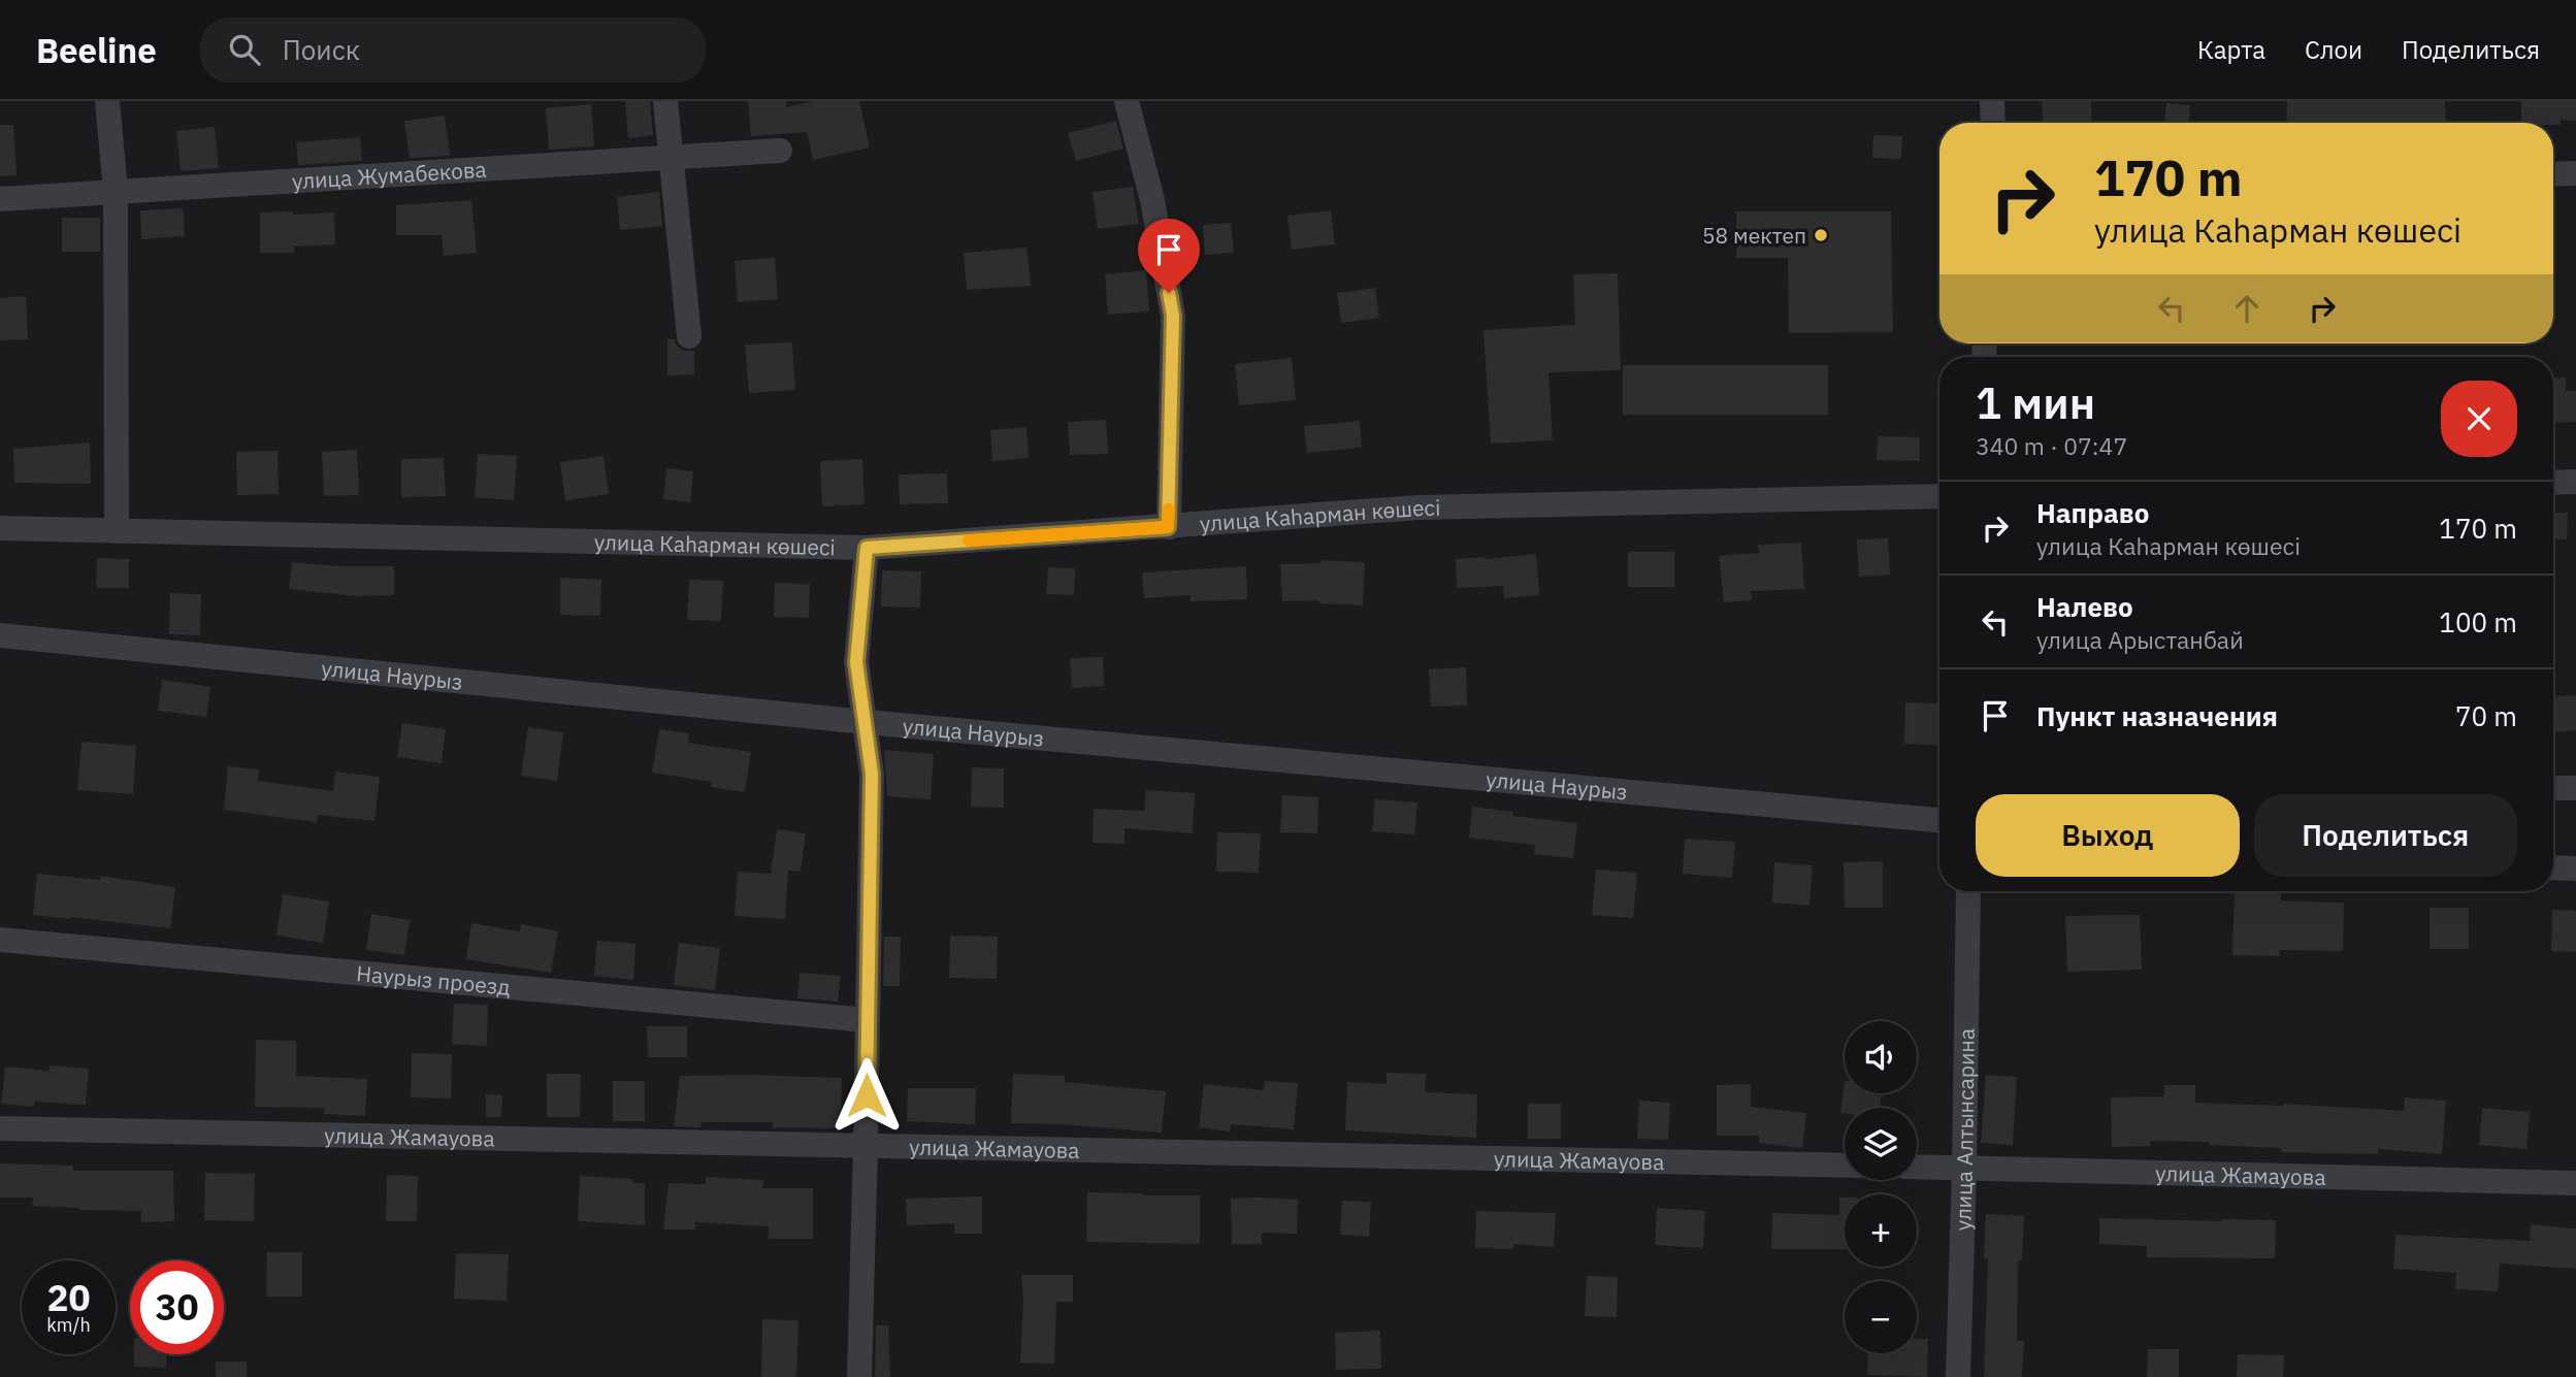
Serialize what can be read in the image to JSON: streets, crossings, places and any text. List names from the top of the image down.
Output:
{
  "streets": {
    "street": [
      "улица Жумабекова",
      "улица Каһарман көшесі",
      "улица Наурыз",
      "Наурыз проезд",
      "улица Алтынсарина",
      "улица Жамауова"
    ]
  },
  "crossings": [
    ["улица Алтынсарина", "улица Жамауова"]
  ],
  "places": ["58 мектеп"],
  "page": {
    "header": "Beeline",
    "search": "Поиск",
    "nav": ["Карта", "Слои", "Поделиться"],
    "turn": ["170 m", "улица Каһарман көшесі"],
    "heading": ["1 мин", "340 m · 07:47"],
    "list": [
      {
        "name": "Направо",
        "note": "улица Каһарман көшесі",
        "value": "170 m"
      },
      {
        "name": "Налево",
        "note": "улица Арыстанбай",
        "value": "100 m"
      },
      {
        "name": "Пункт назначения",
        "value": "70 m"
      }
    ],
    "buttons": ["Выход", "Поделиться"],
    "map_buttons": ["+", "−"],
    "speed": "20 km/h",
    "limit": "30"
  }
}
